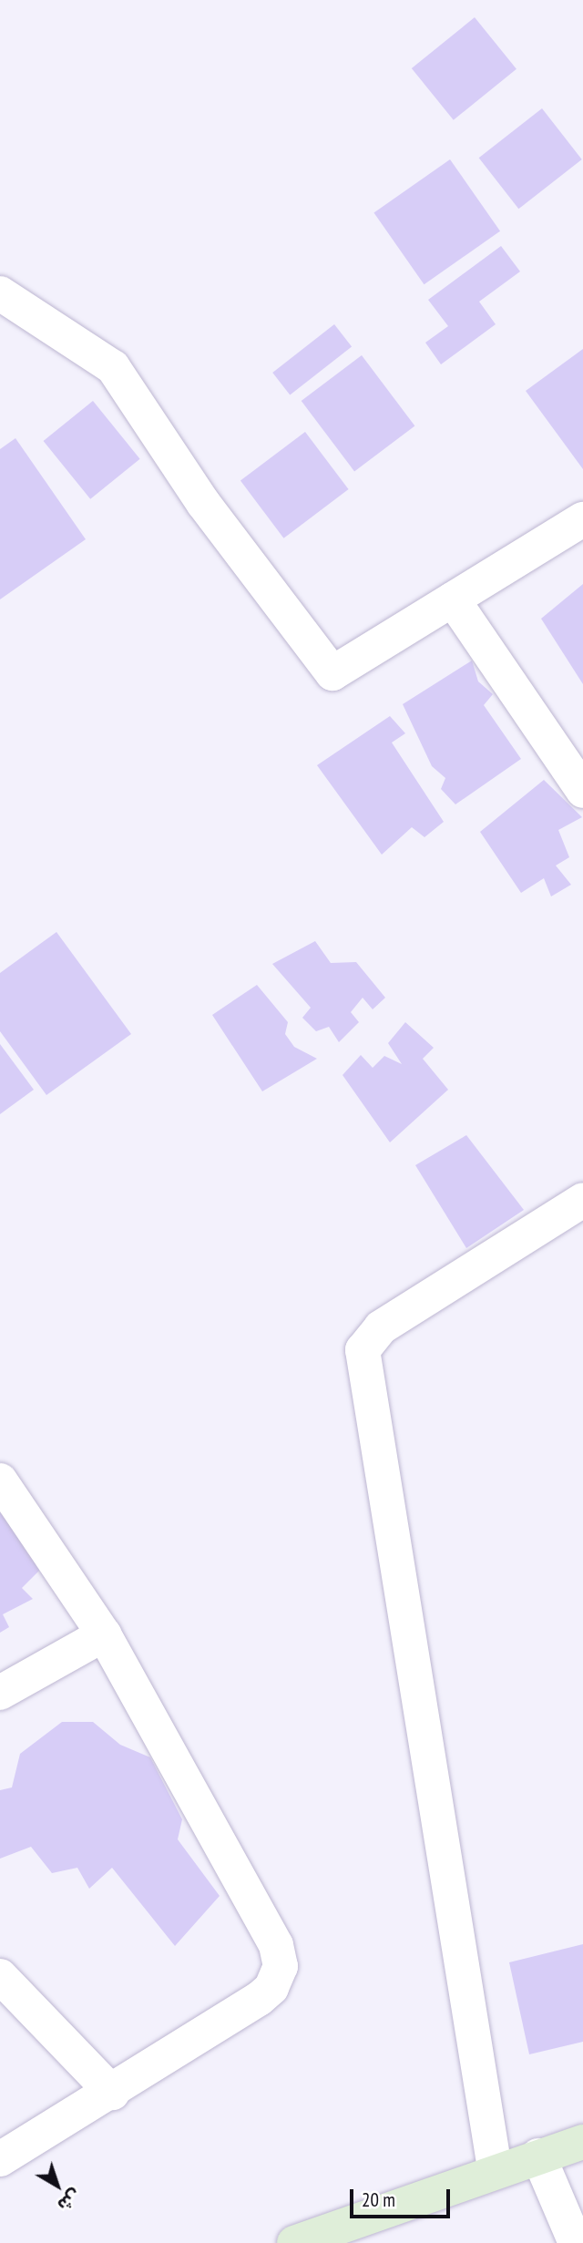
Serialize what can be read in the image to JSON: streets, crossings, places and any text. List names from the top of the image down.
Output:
{
  "scale_bar": "20 m",
  "north": "bottom right"
}
